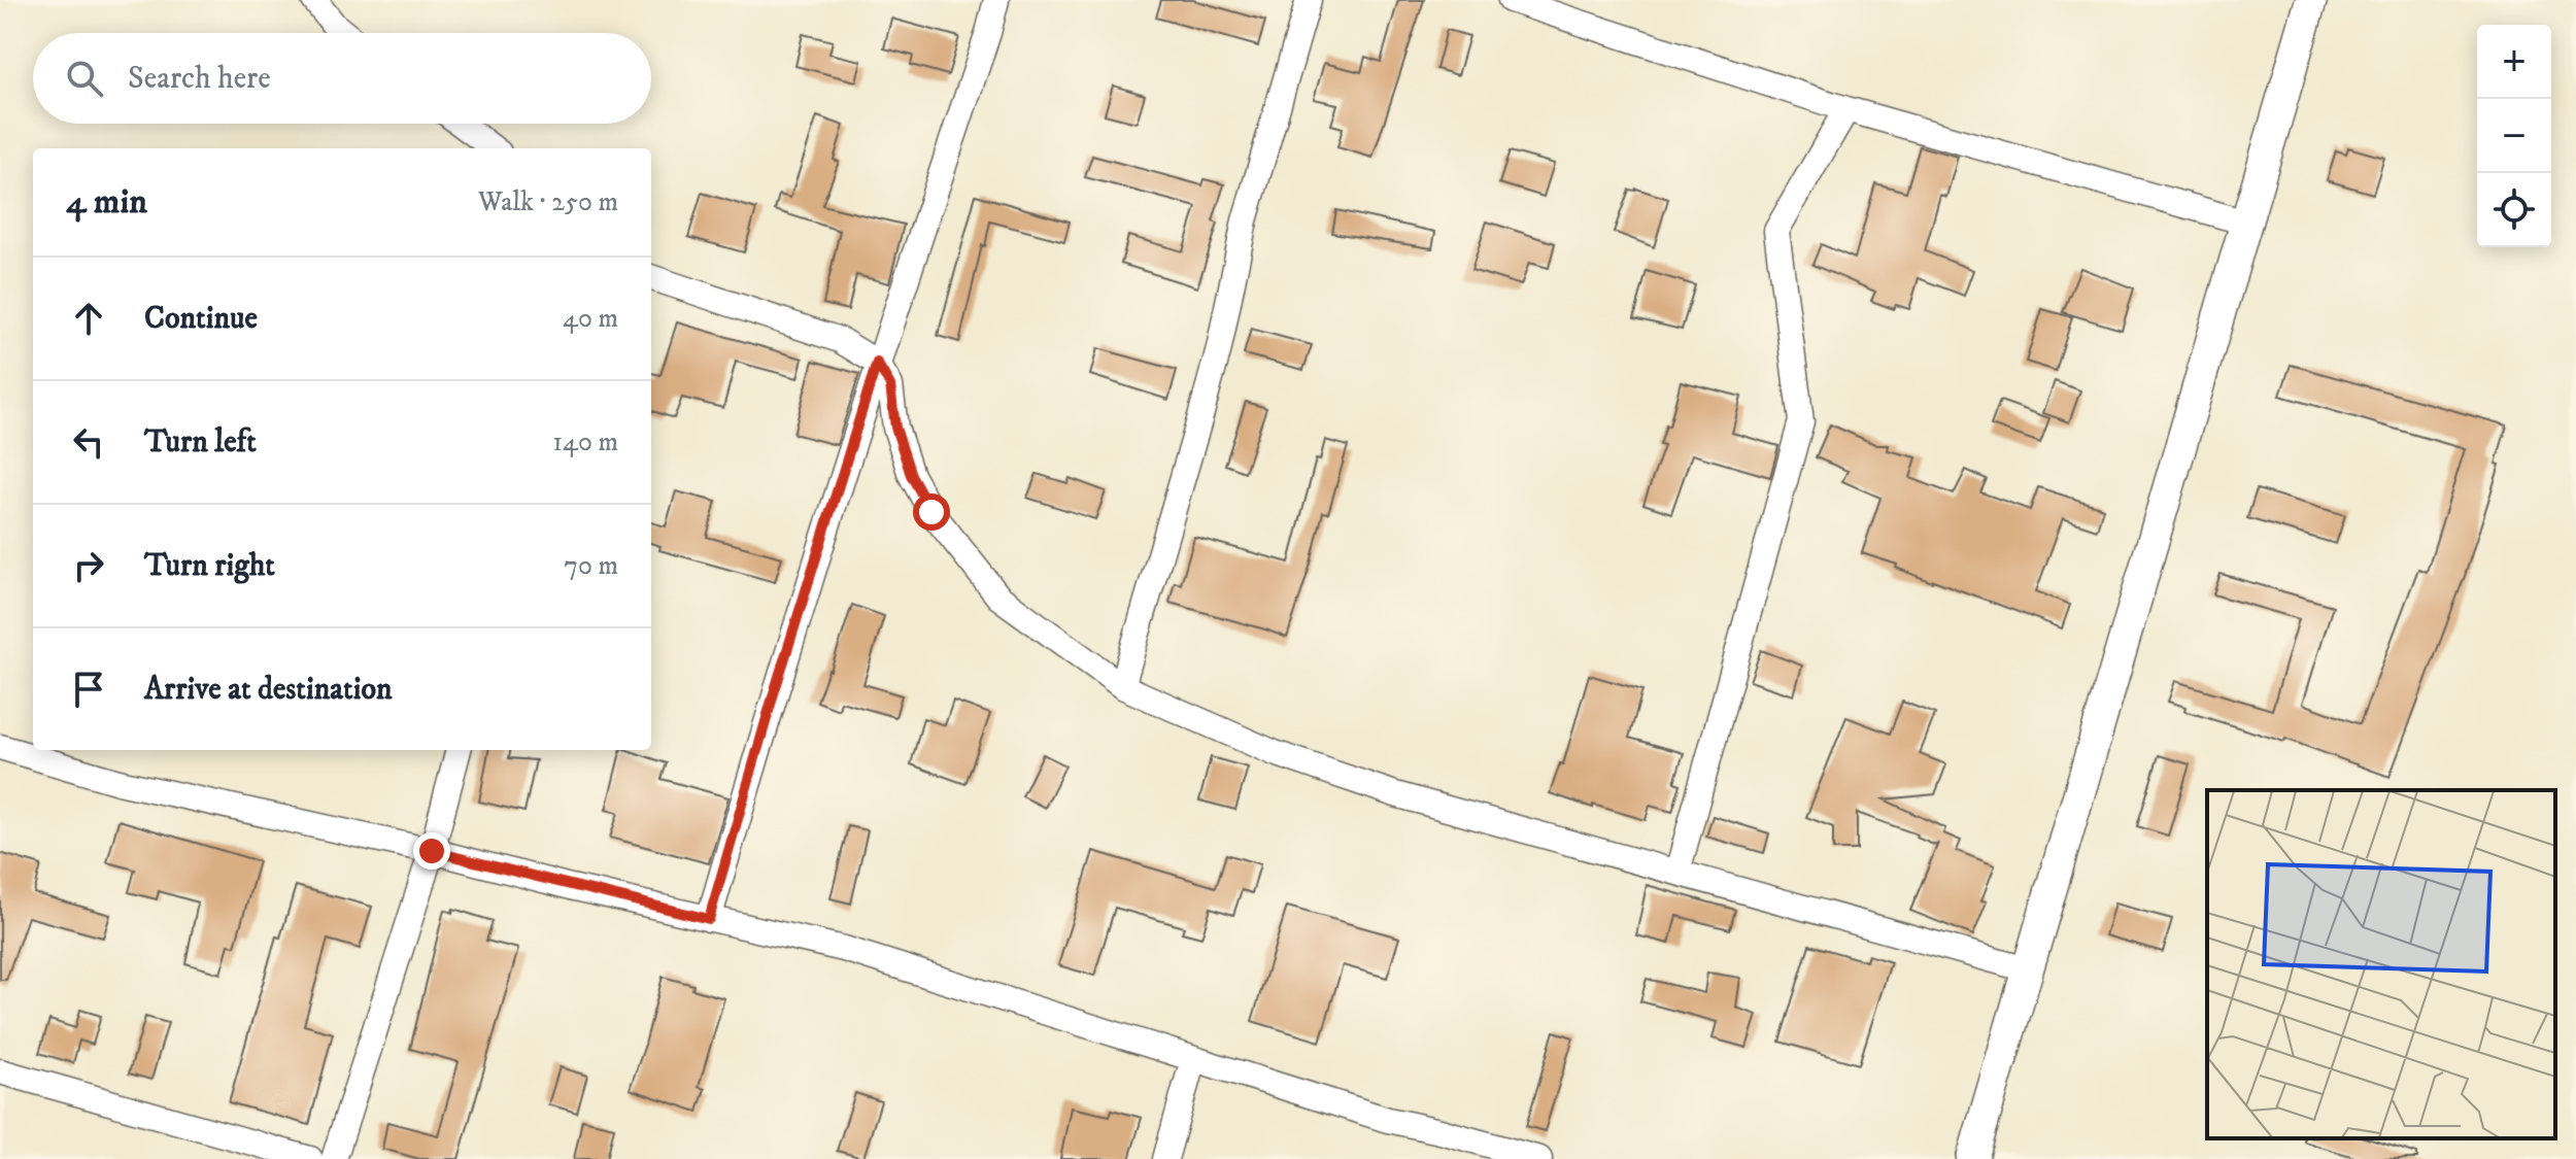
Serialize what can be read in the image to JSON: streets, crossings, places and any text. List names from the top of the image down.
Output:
{
  "page": {
    "map_buttons": ["+", "−"],
    "search": "Search here",
    "heading": ["4 min", "Walk · 250 m"],
    "list": [
      ["Continue", "40 m"],
      ["Turn left", "140 m"],
      ["Turn right", "70 m"],
      "Arrive at destination"
    ]
  }
}
